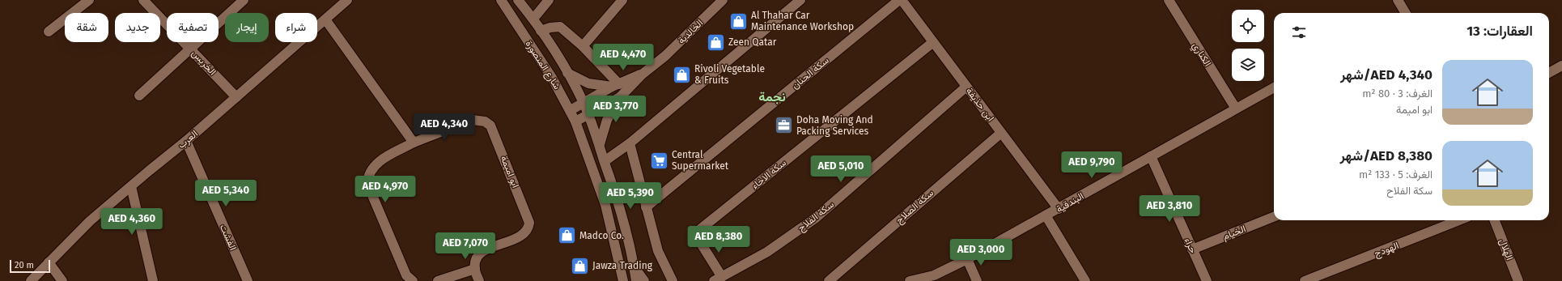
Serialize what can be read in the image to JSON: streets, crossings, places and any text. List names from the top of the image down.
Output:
{
  "streets": {
    "street": [
      "الخالدية",
      "الكناري",
      "الخريس",
      "شارع المنصورة",
      "سكة الحنان",
      "ابن حذيفة",
      "العرب",
      "ابو اميمة",
      "سكة الاخاء",
      "البندقية",
      "سكة الصلاح",
      "سكة الفلاح",
      "الخيام",
      "الفشت",
      "حراء",
      "الهودج",
      "الهلال"
    ]
  },
  "crossings": [
    ["الخالدية", "شارع المنصورة"],
    ["الكناري", "البندقية"],
    ["الخريس", "العرب"],
    ["سكة الحنان", "ابن حذيفة"],
    ["ابن حذيفة", "سكة الاخاء"],
    ["ابن حذيفة", "البندقية"],
    ["ابن حذيفة", "سكة الصلاح"],
    ["ابن حذيفة", "سكة الفلاح"],
    ["العرب", "الفشت"],
    ["سكة الاخاء", "سكة الفلاح"],
    ["البندقية", "حراء"],
    ["الخيام", "حراء"]
  ],
  "districts": ["نجمة"],
  "places": {
    "shop": [
      "Al Thahar Car Maintenance Workshop",
      "Zeen Qatar",
      "Rivoli Vegetable & Fruits",
      "Madco Co.",
      "Jawza Trading"
    ],
    "office": ["Doha Moving And Packing Services"],
    "supermarket": ["Central Supermarket"]
  },
  "scale_bar": "20 m",
  "page": {
    "chip": [
      "شراء",
      "إيجار",
      "تصفية",
      "جديد",
      "شقة"
    ],
    "heading": "العقارات: 13",
    "price": [
      "AED 4,470",
      "AED 3,770",
      "AED 4,340",
      "AED 9,790",
      "AED 5,010",
      "AED 4,970",
      "AED 5,340",
      "AED 5,390",
      "AED 3,810",
      "AED 4,360",
      "AED 8,380",
      "AED 7,070",
      "AED 3,000"
    ],
    "list": [
      {
        "name": "AED 4,340/شهر",
        "note": "الغرف: 3 · 80 m² · ابو اميمة"
      },
      {
        "name": "AED 8,380/شهر",
        "note": "الغرف: 5 · 133 m² · سكة الفلاح"
      }
    ],
    "scale": "20 m"
  }
}
